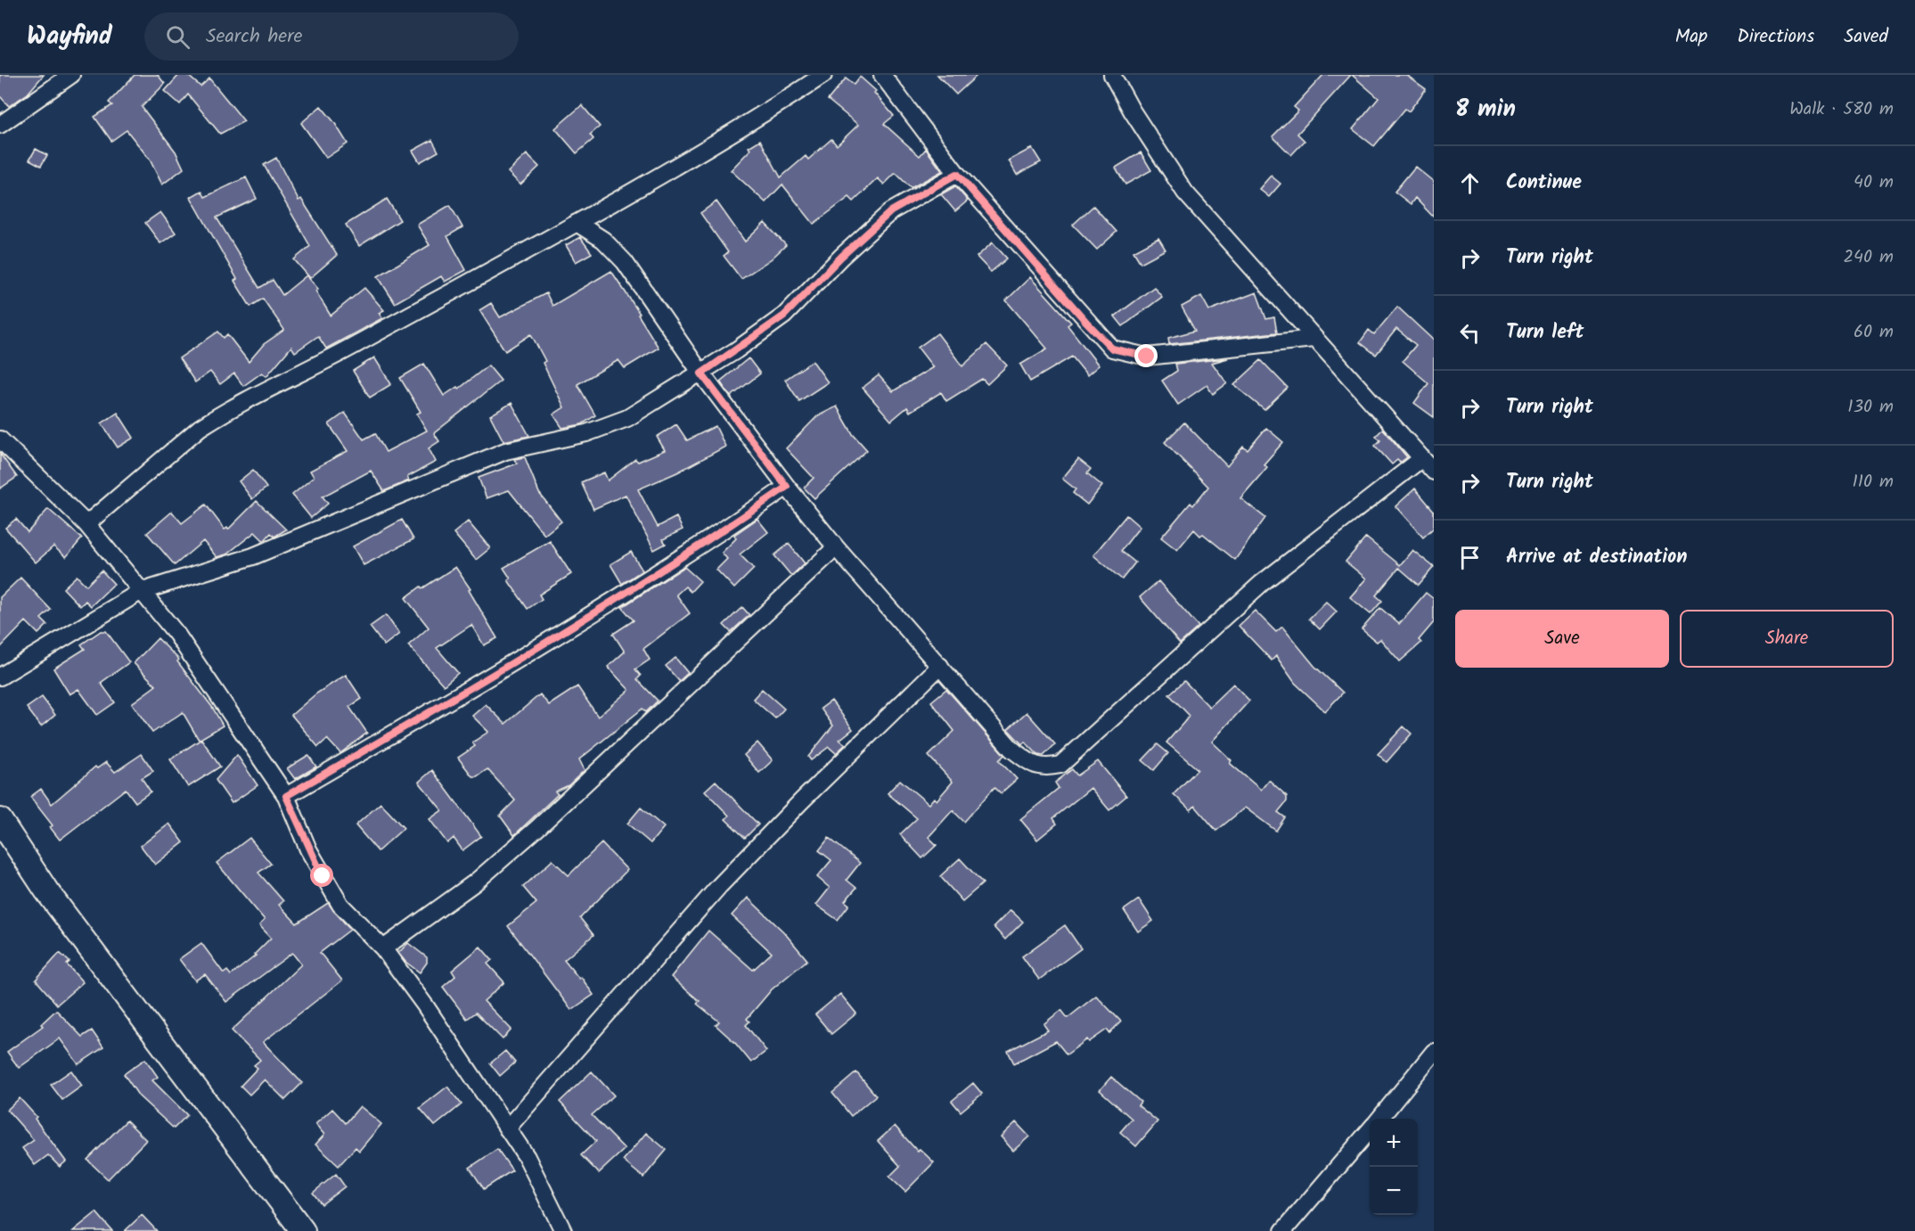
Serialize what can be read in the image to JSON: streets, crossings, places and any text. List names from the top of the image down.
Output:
{
  "page": {
    "header": "Wayfind",
    "search": "Search here",
    "nav": ["Map", "Directions", "Saved"],
    "heading": ["8 min", "Walk · 580 m"],
    "list": [
      ["Continue", "40 m"],
      ["Turn right", "240 m"],
      ["Turn left", "60 m"],
      ["Turn right", "130 m"],
      ["Turn right", "110 m"],
      "Arrive at destination"
    ],
    "buttons": ["Save", "Share"],
    "map_buttons": ["+", "−"]
  }
}
